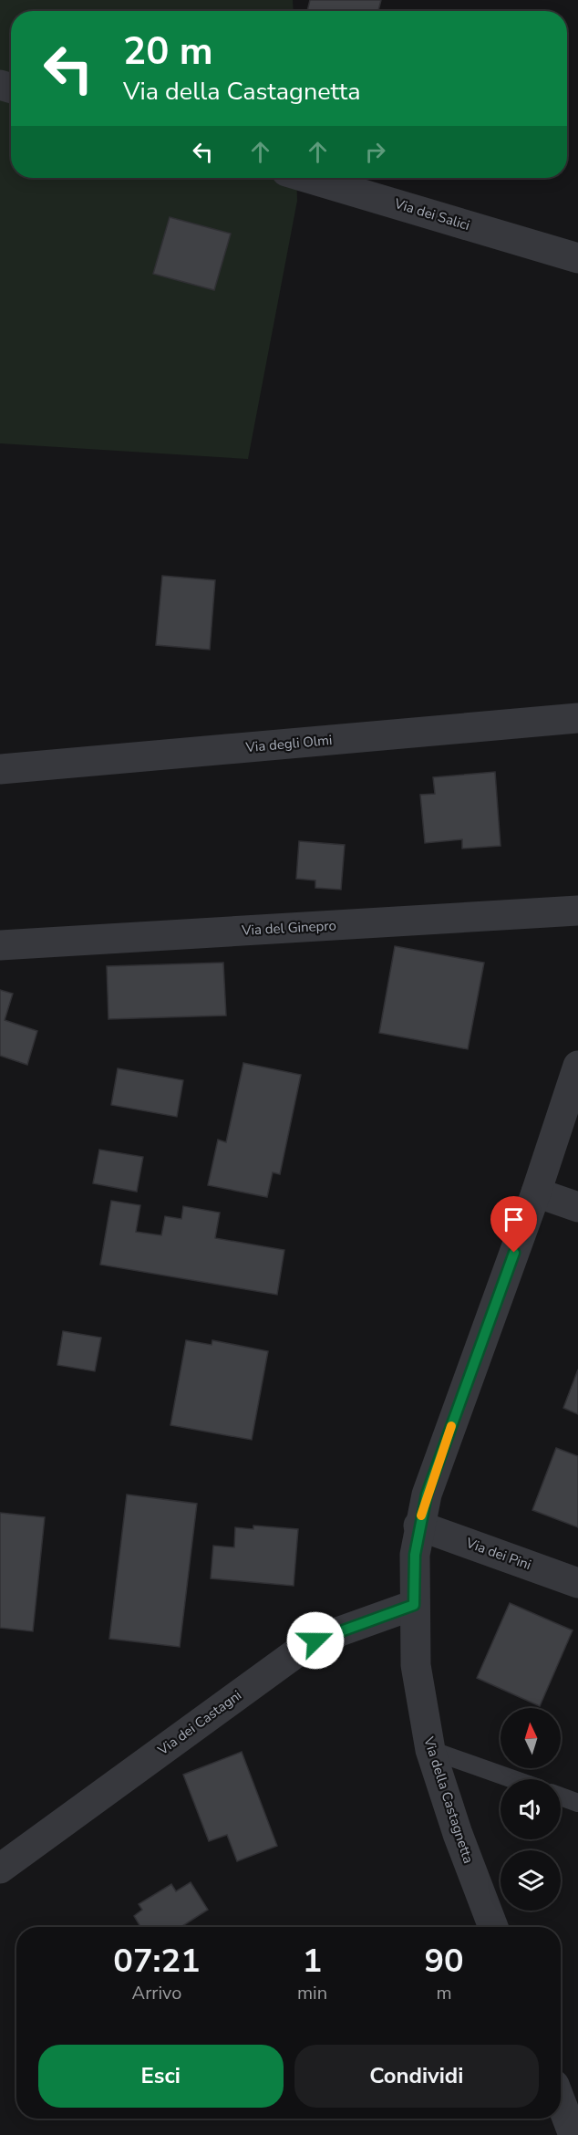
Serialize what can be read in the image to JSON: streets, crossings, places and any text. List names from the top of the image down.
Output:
{
  "streets": {
    "street": [
      "Via dei Salici",
      "Via degli Olmi",
      "Via del Ginepro",
      "Via dei Pini",
      "Via dei Castagni",
      "Via della Castagnetta"
    ]
  },
  "crossings": [
    ["Via dei Pini", "Via della Castagnetta"],
    ["Via dei Castagni", "Via della Castagnetta"]
  ],
  "north": "top",
  "page": {
    "turn": ["20 m", "Via della Castagnetta"],
    "eta": [
      "07:21",
      "Arrivo",
      "1",
      "min",
      "90",
      "m"
    ],
    "buttons": ["Esci", "Condividi"]
  }
}
